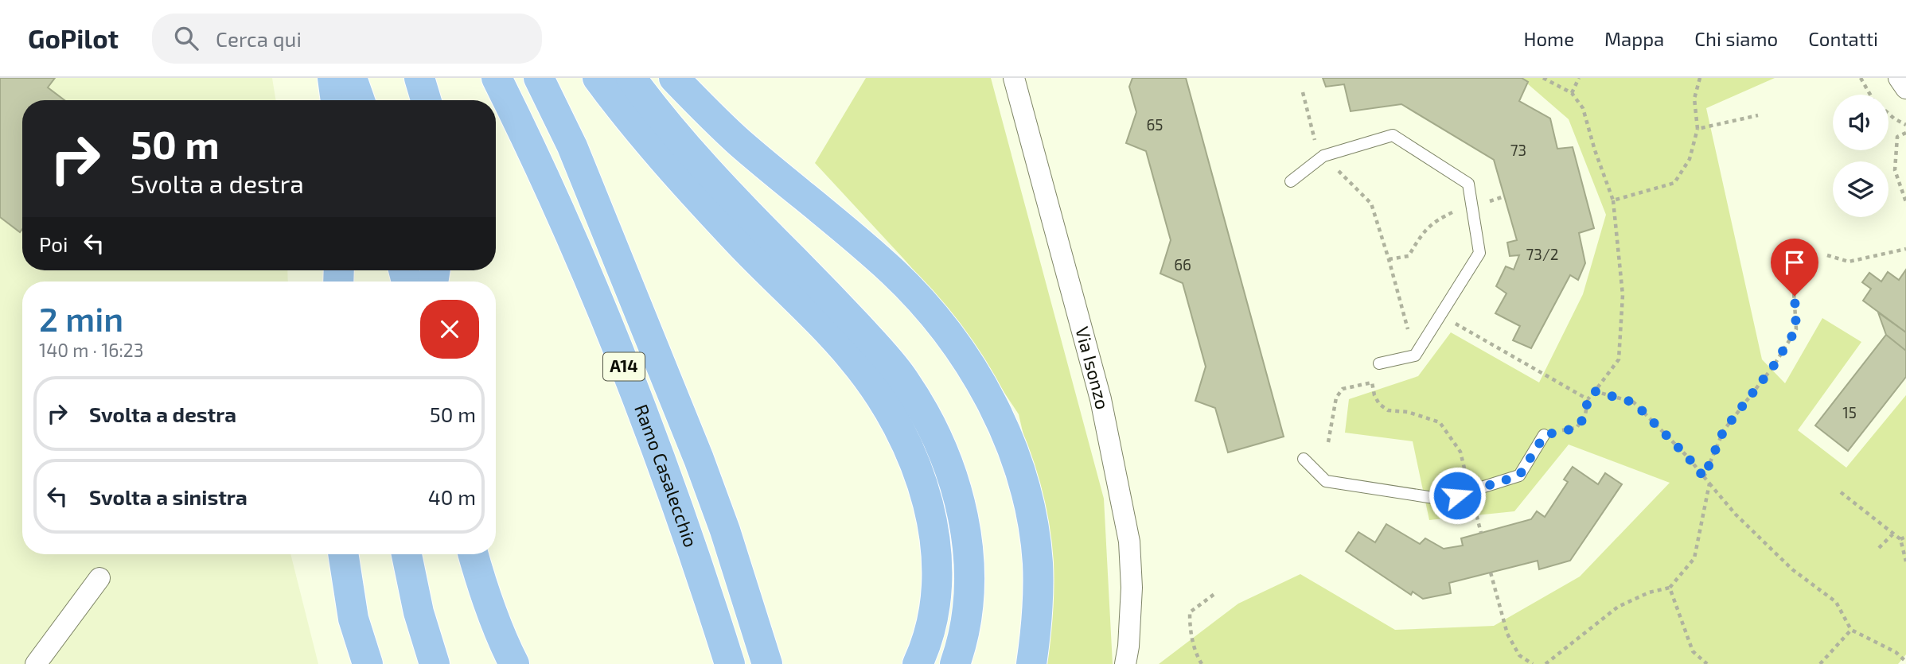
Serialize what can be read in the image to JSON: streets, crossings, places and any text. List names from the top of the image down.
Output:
{
  "streets": {
    "highway": ["A14", "Ramo Casalecchio"],
    "street": ["Via Isonzo"]
  },
  "house_numbers": [
    "65",
    "73",
    "73/2",
    "66",
    "15"
  ],
  "page": {
    "header": "GoPilot",
    "search": "Cerca qui",
    "nav": [
      "Home",
      "Mappa",
      "Chi siamo",
      "Contatti"
    ],
    "turn": ["50 m", "Svolta a destra"],
    "then": "Poi",
    "heading": ["2 min", "140 m · 16:23"],
    "list": [
      {
        "name": "Svolta a destra",
        "value": "50 m"
      },
      {
        "name": "Svolta a sinistra",
        "value": "40 m"
      }
    ]
  }
}
